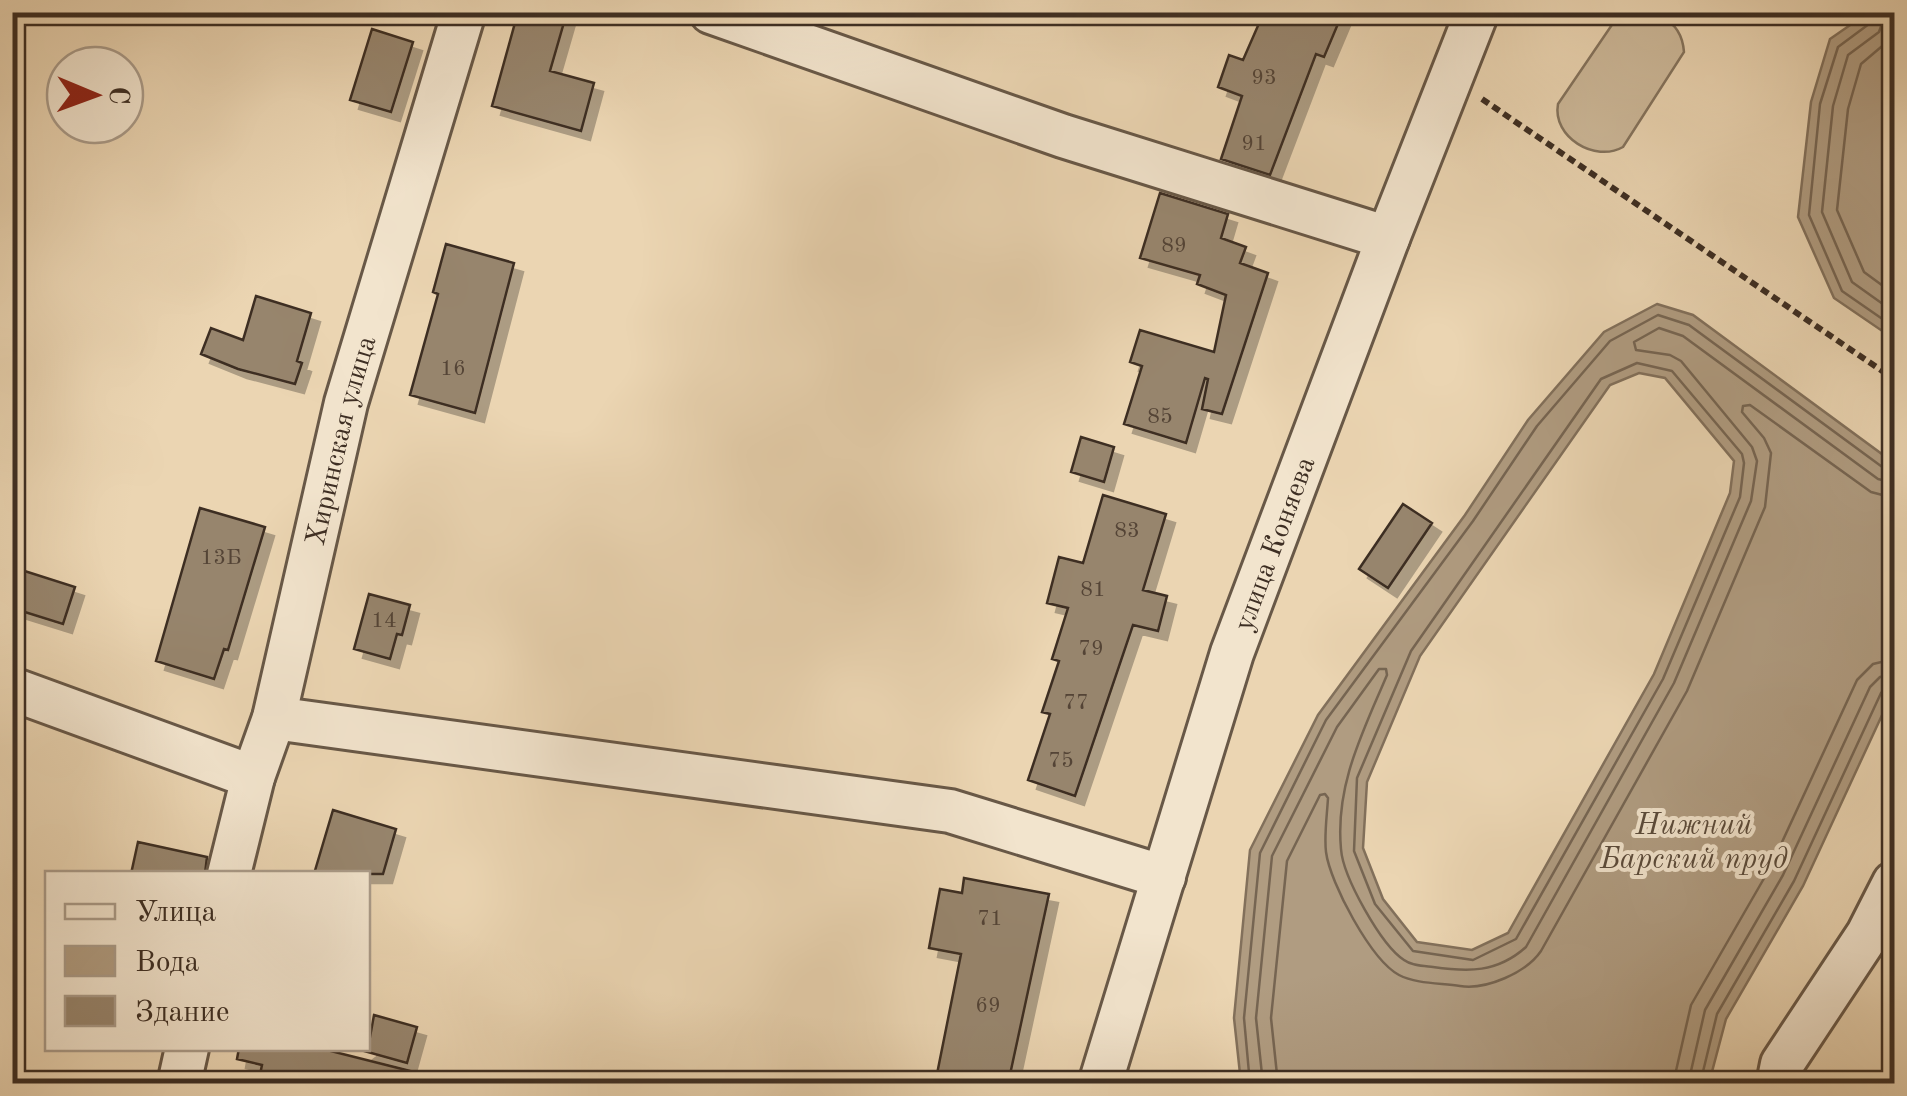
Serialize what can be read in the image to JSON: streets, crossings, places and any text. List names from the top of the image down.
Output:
{
  "streets": {
    "street": ["Хиринская улица", "улица Коняева"]
  },
  "water": ["Нижний Барский пруд"],
  "house_numbers": [
    "93",
    "91",
    "89",
    "16",
    "85",
    "83",
    "13Б",
    "81",
    "14",
    "79",
    "77",
    "75",
    "71",
    "69"
  ],
  "legend": ["Улица", "Вода", "Здание"],
  "north": "right"
}
